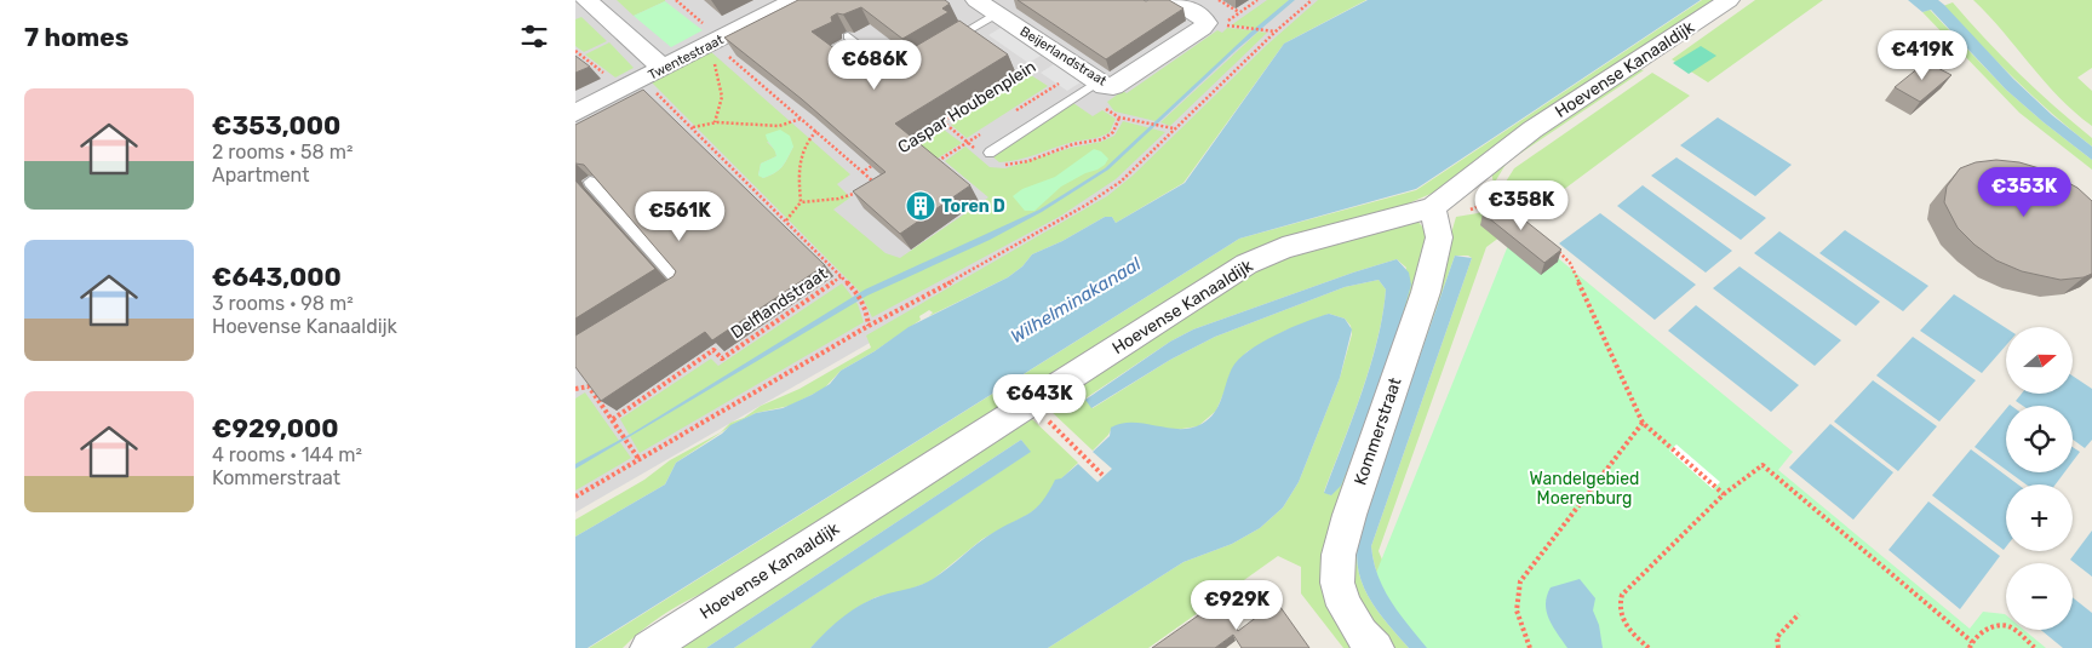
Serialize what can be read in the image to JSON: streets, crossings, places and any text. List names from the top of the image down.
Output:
{
  "streets": {
    "street": [
      "Beijerlandstraat",
      "Twentestraat",
      "Hoevense Kanaaldijk",
      "Kommerstraat"
    ],
    "path": ["Caspar Houbenplein", "Delflandstraat"]
  },
  "crossings": [
    ["Beijerlandstraat", "Caspar Houbenplein"],
    ["Hoevense Kanaaldijk", "Kommerstraat"]
  ],
  "water": ["Wilhelminakanaal"],
  "parks": ["Wandelgebied Moerenburg"],
  "places": {
    "building": ["Toren D"]
  },
  "north": "right",
  "page": {
    "heading": "7 homes",
    "price": [
      "€419K",
      "€686K",
      "€353K",
      "€358K",
      "€561K",
      "€643K",
      "€929K"
    ],
    "list": [
      {
        "name": "€353,000",
        "note": "2 rooms · 58 m² · Apartment"
      },
      {
        "name": "€643,000",
        "note": "3 rooms · 98 m² · Hoevense Kanaaldijk"
      },
      {
        "name": "€929,000",
        "note": "4 rooms · 144 m² · Kommerstraat"
      }
    ],
    "map_buttons": ["+", "−"]
  }
}
